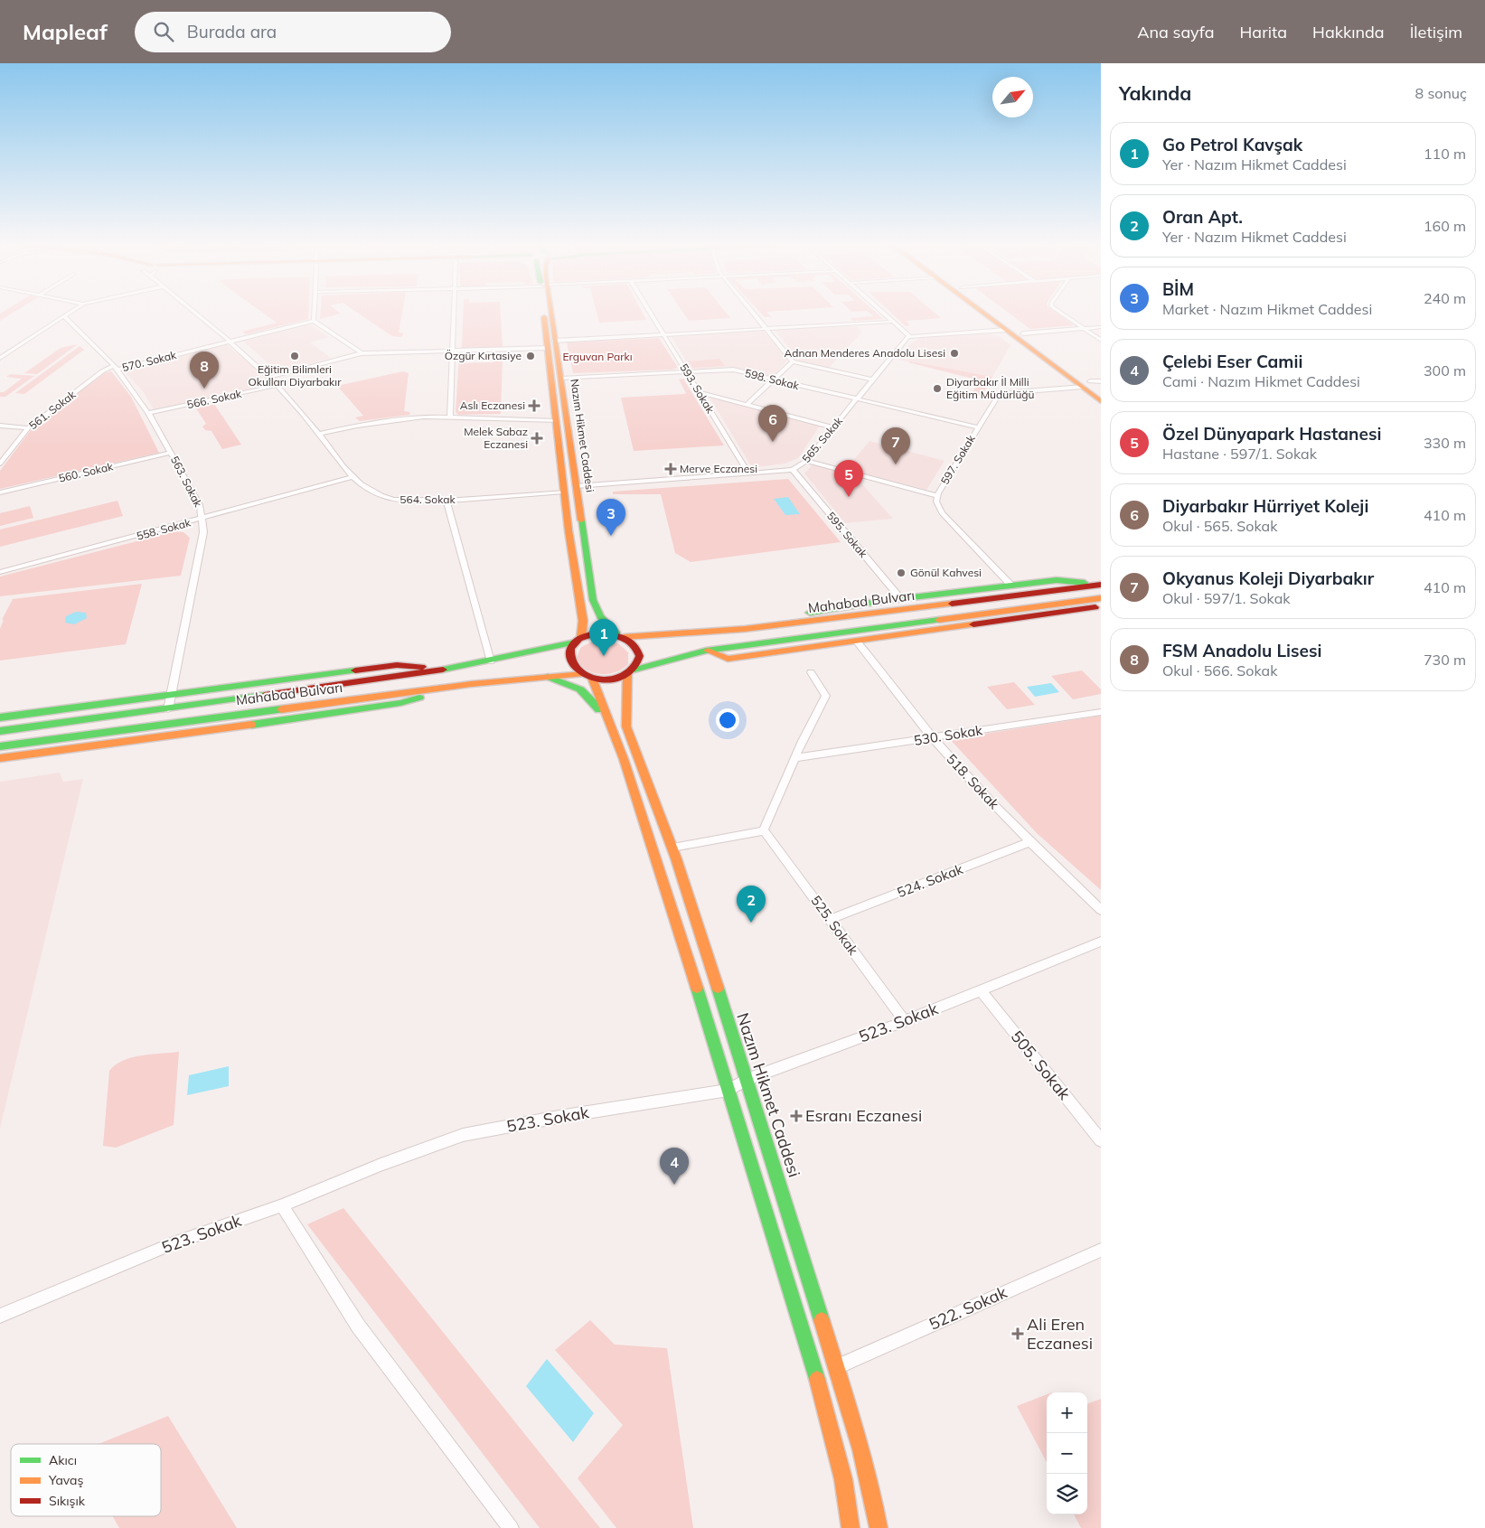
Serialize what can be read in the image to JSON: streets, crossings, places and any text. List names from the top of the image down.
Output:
{
  "streets": {
    "main road": ["Nazım Hikmet Caddesi", "Mahabad Bulvarı"],
    "street": [
      "570. Sokak",
      "598. Sokak",
      "593. Sokak",
      "566. Sokak",
      "561. Sokak",
      "565. Sokak",
      "597. Sokak",
      "560. Sokak",
      "563. Sokak",
      "564. Sokak",
      "558. Sokak",
      "595. Sokak",
      "530. Sokak",
      "518. Sokak",
      "524. Sokak",
      "525. Sokak",
      "523. Sokak",
      "505. Sokak",
      "522. Sokak"
    ]
  },
  "crossings": [
    ["570. Sokak", "561. Sokak"],
    ["570. Sokak", "563. Sokak"],
    ["570. Sokak", "564. Sokak"],
    ["598. Sokak", "593. Sokak"],
    ["598. Sokak", "Nazım Hikmet Caddesi"],
    ["598. Sokak", "565. Sokak"],
    ["598. Sokak", "597. Sokak"],
    ["593. Sokak", "565. Sokak"],
    ["566. Sokak", "563. Sokak"],
    ["566. Sokak", "564. Sokak"],
    ["561. Sokak", "563. Sokak"],
    ["Nazım Hikmet Caddesi", "565. Sokak"],
    ["Nazım Hikmet Caddesi", "564. Sokak"],
    ["Nazım Hikmet Caddesi", "Mahabad Bulvarı"],
    ["Nazım Hikmet Caddesi", "523. Sokak"],
    ["Nazım Hikmet Caddesi", "522. Sokak"],
    ["565. Sokak", "595. Sokak"],
    ["560. Sokak", "563. Sokak"],
    ["563. Sokak", "558. Sokak"],
    ["563. Sokak", "Mahabad Bulvarı"],
    ["564. Sokak", "558. Sokak"],
    ["530. Sokak", "518. Sokak"],
    ["518. Sokak", "524. Sokak"],
    ["524. Sokak", "525. Sokak"],
    ["525. Sokak", "523. Sokak"],
    ["523. Sokak", "505. Sokak"]
  ],
  "parks": ["Erguvan Parkı"],
  "places": {
    "other": [
      "Adnan Menderes Anadolu Lisesi",
      "Eğitim Bilimleri Okulları Diyarbakır",
      "Özgür Kırtasiye",
      "Diyarbakır İl Milli Eğitim Müdürlüğü",
      "Gönül Kahvesi"
    ],
    "health": [
      "Aslı Eczanesi",
      "Melek Sabaz Eczanesi",
      "Merve Eczanesi",
      "Esranı Eczanesi",
      "Ali Eren Eczanesi"
    ]
  },
  "legend": ["Akıcı", "Yavaş", "Sıkışık"],
  "north": "top right",
  "page": {
    "header": "Mapleaf",
    "search": "Burada ara",
    "nav": [
      "Ana sayfa",
      "Harita",
      "Hakkında",
      "İletişim"
    ],
    "heading": ["Yakında", "8 sonuç"],
    "list": [
      {
        "mark": "1",
        "name": "Go Petrol Kavşak",
        "note": "Yer · Nazım Hikmet Caddesi",
        "value": "110 m"
      },
      {
        "mark": "2",
        "name": "Oran Apt.",
        "note": "Yer · Nazım Hikmet Caddesi",
        "value": "160 m"
      },
      {
        "mark": "3",
        "name": "BİM",
        "note": "Market · Nazım Hikmet Caddesi",
        "value": "240 m"
      },
      {
        "mark": "4",
        "name": "Çelebi Eser Camii",
        "note": "Cami · Nazım Hikmet Caddesi",
        "value": "300 m"
      },
      {
        "mark": "5",
        "name": "Özel Dünyapark Hastanesi",
        "note": "Hastane · 597/1. Sokak",
        "value": "330 m"
      },
      {
        "mark": "6",
        "name": "Diyarbakır Hürriyet Koleji",
        "note": "Okul · 565. Sokak",
        "value": "410 m"
      },
      {
        "mark": "7",
        "name": "Okyanus Koleji Diyarbakır",
        "note": "Okul · 597/1. Sokak",
        "value": "410 m"
      },
      {
        "mark": "8",
        "name": "FSM Anadolu Lisesi",
        "note": "Okul · 566. Sokak",
        "value": "730 m"
      }
    ],
    "pins": [
      "8",
      "6",
      "7",
      "5",
      "3",
      "1",
      "2",
      "4"
    ],
    "map_buttons": ["+", "−"]
  }
}
